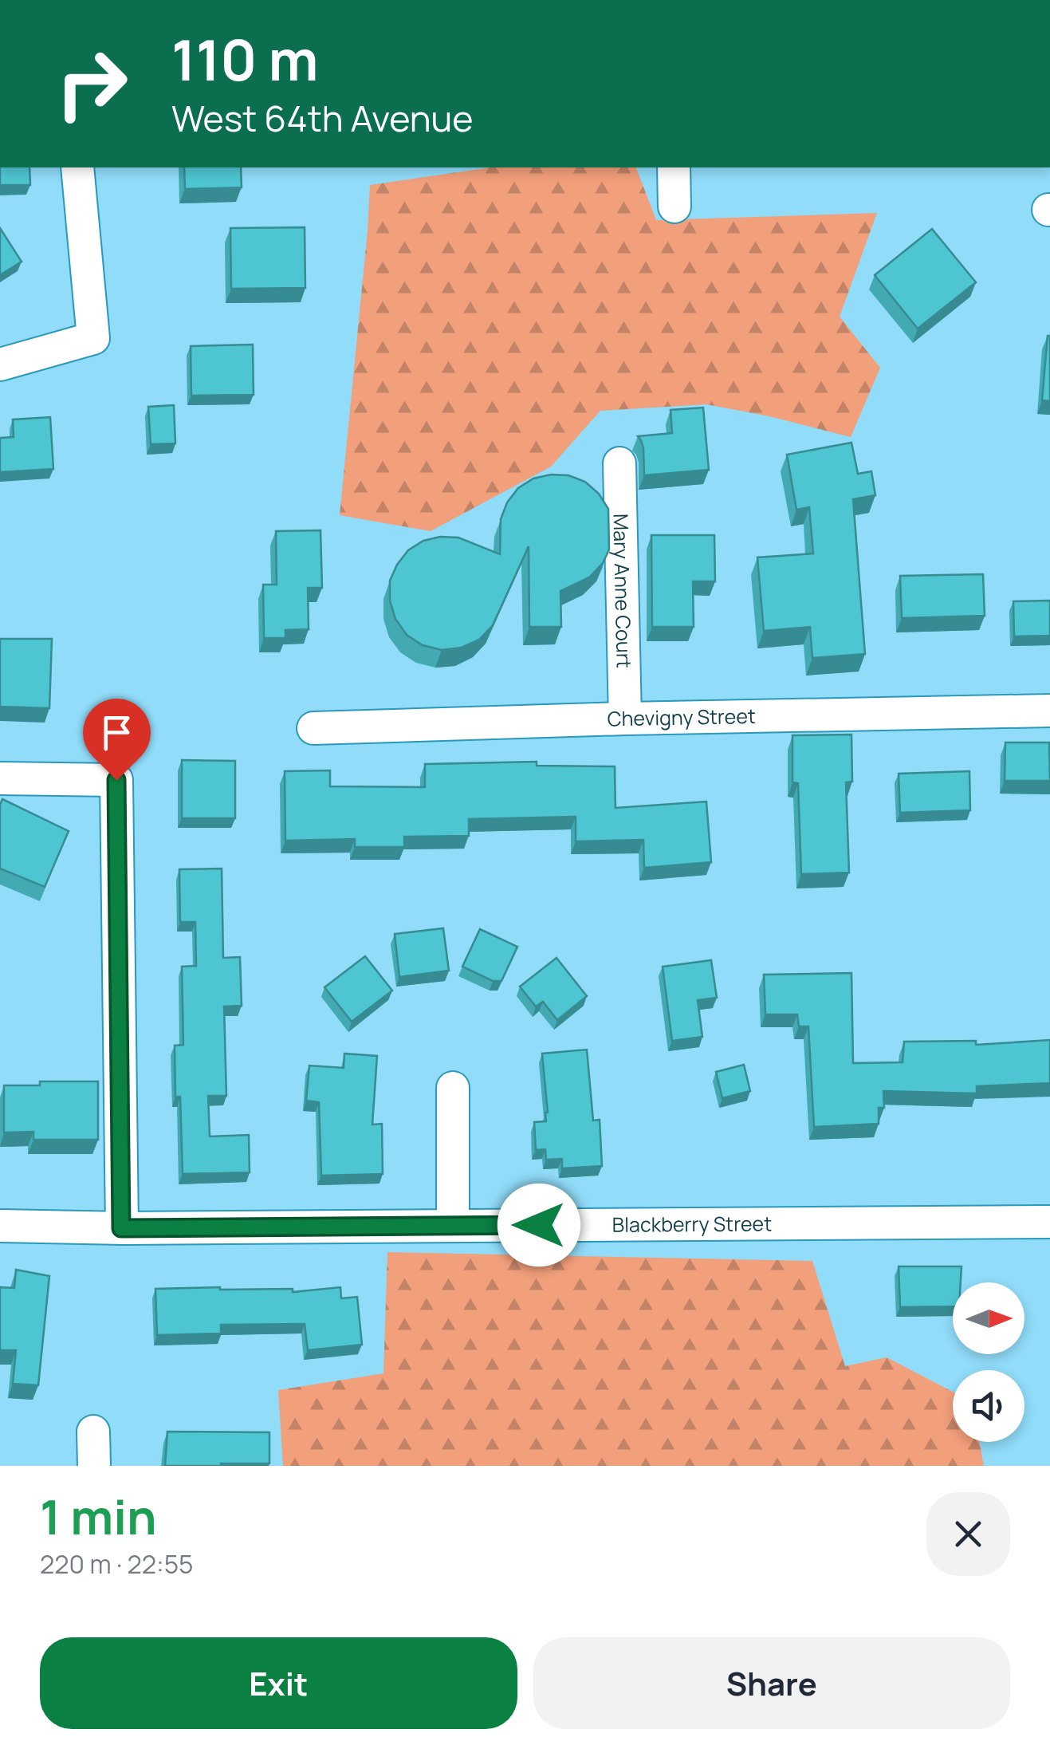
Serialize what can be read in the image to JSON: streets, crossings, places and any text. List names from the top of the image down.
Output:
{
  "streets": {
    "street": ["Mary Anne Court", "Chevigny Street", "Blackberry Street"]
  },
  "crossings": [
    ["Mary Anne Court", "Chevigny Street"]
  ],
  "north": "right",
  "page": {
    "turn": ["110 m", "West 64th Avenue"],
    "heading": ["1 min", "220 m · 22:55"],
    "buttons": ["Exit", "Share"]
  }
}
